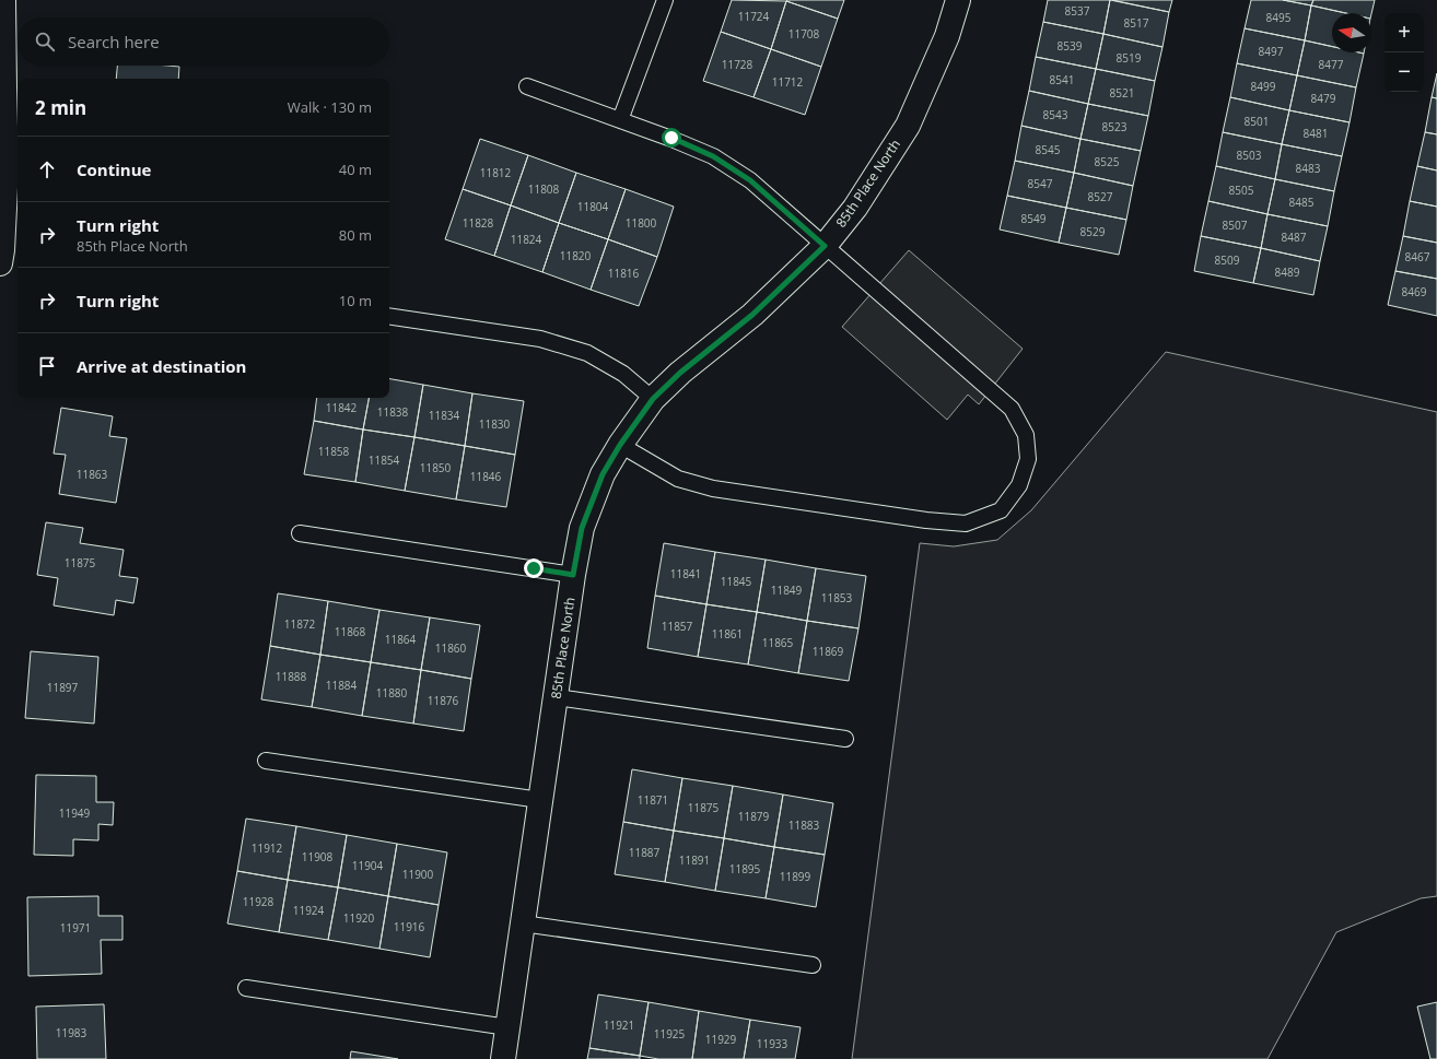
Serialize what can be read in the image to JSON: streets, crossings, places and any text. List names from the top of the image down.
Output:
{
  "streets": {
    "street": ["85th Place North"]
  },
  "house_numbers": [
    "8537",
    "11724",
    "8495",
    "8517",
    "11708",
    "8539",
    "8497",
    "8519",
    "11728",
    "8477",
    "8541",
    "11712",
    "8499",
    "8521",
    "8479",
    "8543",
    "8501",
    "8523",
    "8481",
    "8545",
    "8503",
    "8525",
    "8483",
    "11812",
    "8547",
    "11808",
    "8505",
    "8527",
    "8485",
    "11804",
    "8549",
    "11828",
    "11800",
    "8507",
    "8529",
    "8487",
    "11824",
    "11820",
    "8467",
    "8509",
    "8489",
    "11816",
    "8469",
    "11842",
    "11838",
    "11834",
    "11830",
    "11858",
    "11854",
    "11850",
    "11863",
    "11846",
    "11875",
    "11841",
    "11845",
    "11849",
    "11853",
    "11872",
    "11857",
    "11868",
    "11861",
    "11864",
    "11865",
    "11860",
    "11869",
    "11888",
    "11884",
    "11897",
    "11880",
    "11876",
    "11871",
    "11875",
    "11949",
    "11879",
    "11883",
    "11912",
    "11887",
    "11908",
    "11891",
    "11904",
    "11895",
    "11900",
    "11899",
    "11928",
    "11924",
    "11920",
    "11916",
    "11971",
    "11921",
    "11983",
    "11925",
    "11929",
    "11933"
  ],
  "north": "left",
  "page": {
    "map_buttons": ["+", "−"],
    "search": "Search here",
    "heading": ["2 min", "Walk · 130 m"],
    "list": [
      ["Continue", "40 m"],
      ["Turn right", "85th Place North", "80 m"],
      ["Turn right", "10 m"],
      "Arrive at destination"
    ]
  }
}
